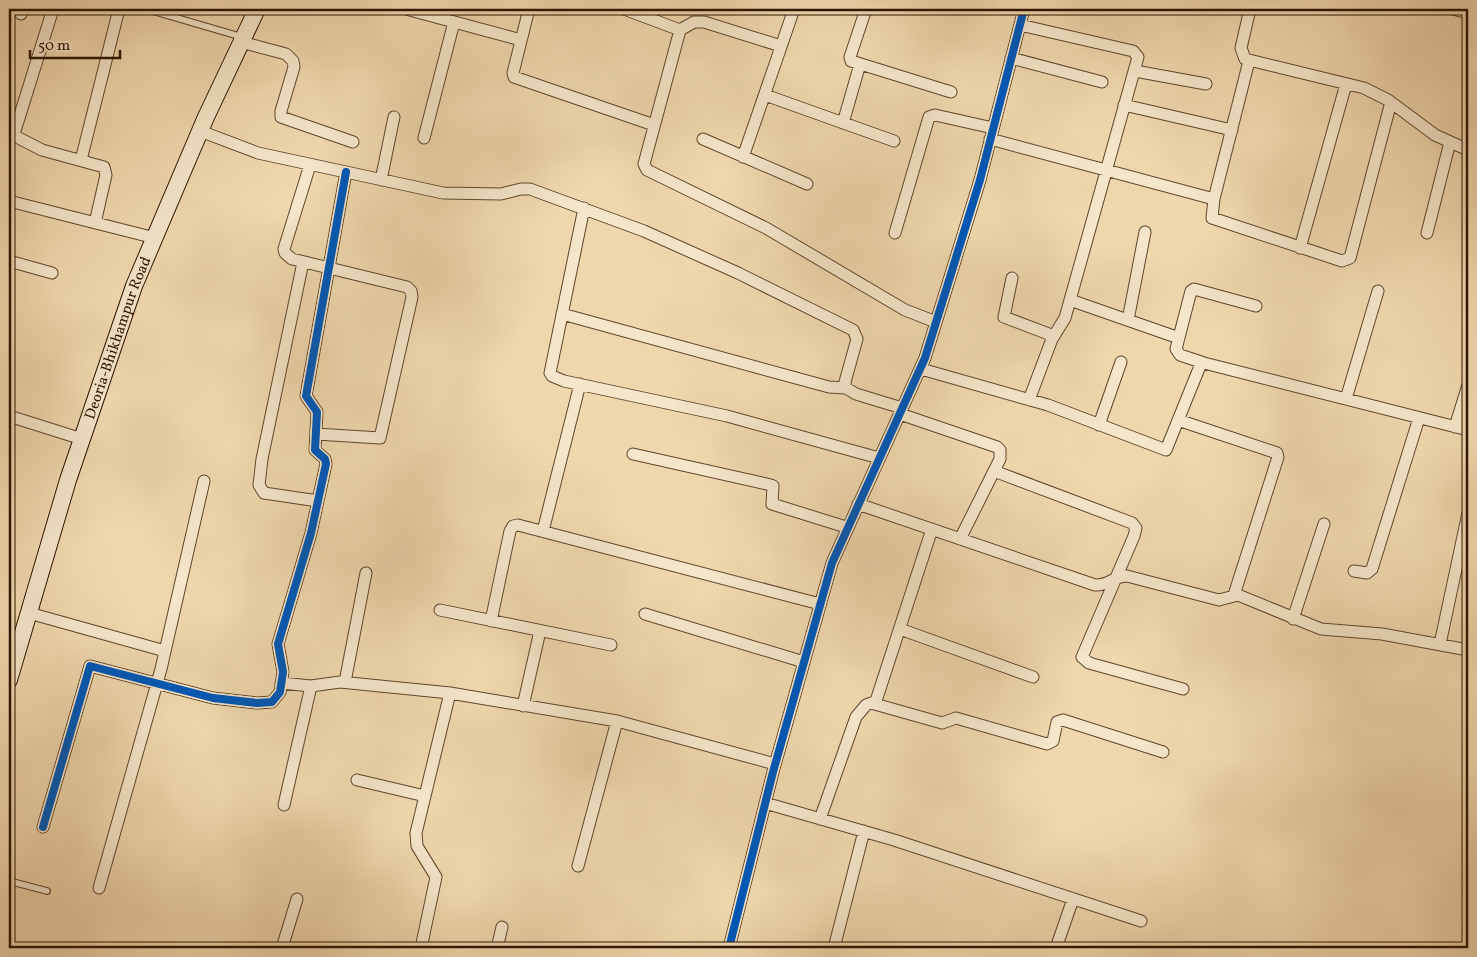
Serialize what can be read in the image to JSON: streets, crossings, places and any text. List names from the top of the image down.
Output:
{
  "streets": {
    "main road": ["Deoria-Bhikhampur Road"]
  },
  "scale_bar": "50 m"
}
